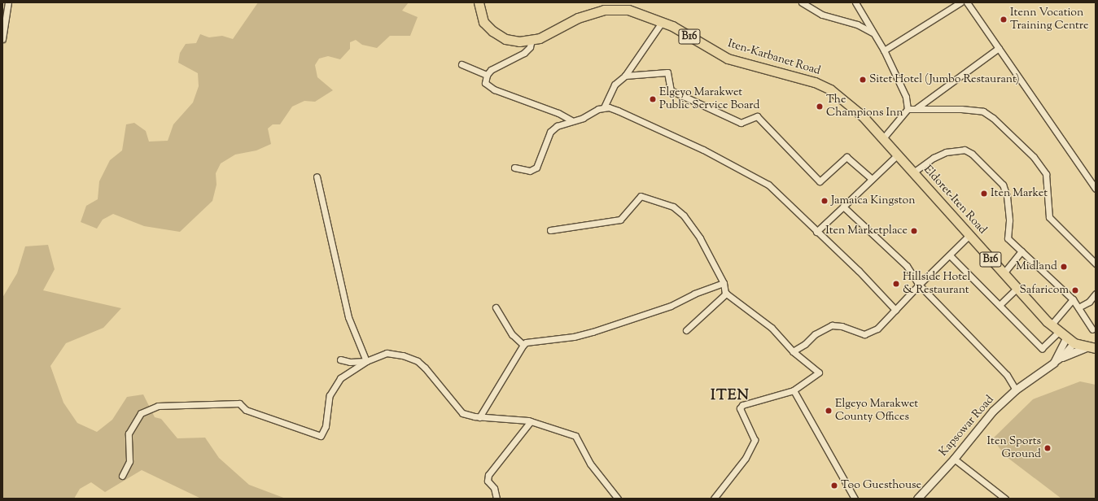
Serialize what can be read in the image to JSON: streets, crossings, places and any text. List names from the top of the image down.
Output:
{
  "streets": {
    "main road": [
      "B16",
      "Iten-Karbanet Road",
      "Eldoret-Iten Road",
      "Kapsowar Road"
    ]
  },
  "crossings": [
    ["Iten-Karbanet Road", "Eldoret-Iten Road"],
    ["Eldoret-Iten Road", "Kapsowar Road"]
  ],
  "districts": ["ITEN"],
  "places": [
    "Itenn Vocation Training Centre",
    "Sitet Hotel (Jumbo Restaurant)",
    "Elgeyo Marakwet Public Service Board",
    "The Champions Inn",
    "Iten Market",
    "Jamaica Kingston",
    "Iten Marketplace",
    "Midland",
    "Hillside Hotel & Restaurant",
    "Safaricom",
    "Elgeyo Marakwet County Offices",
    "Iten Sports Ground",
    "Too Guesthouse"
  ]
}
